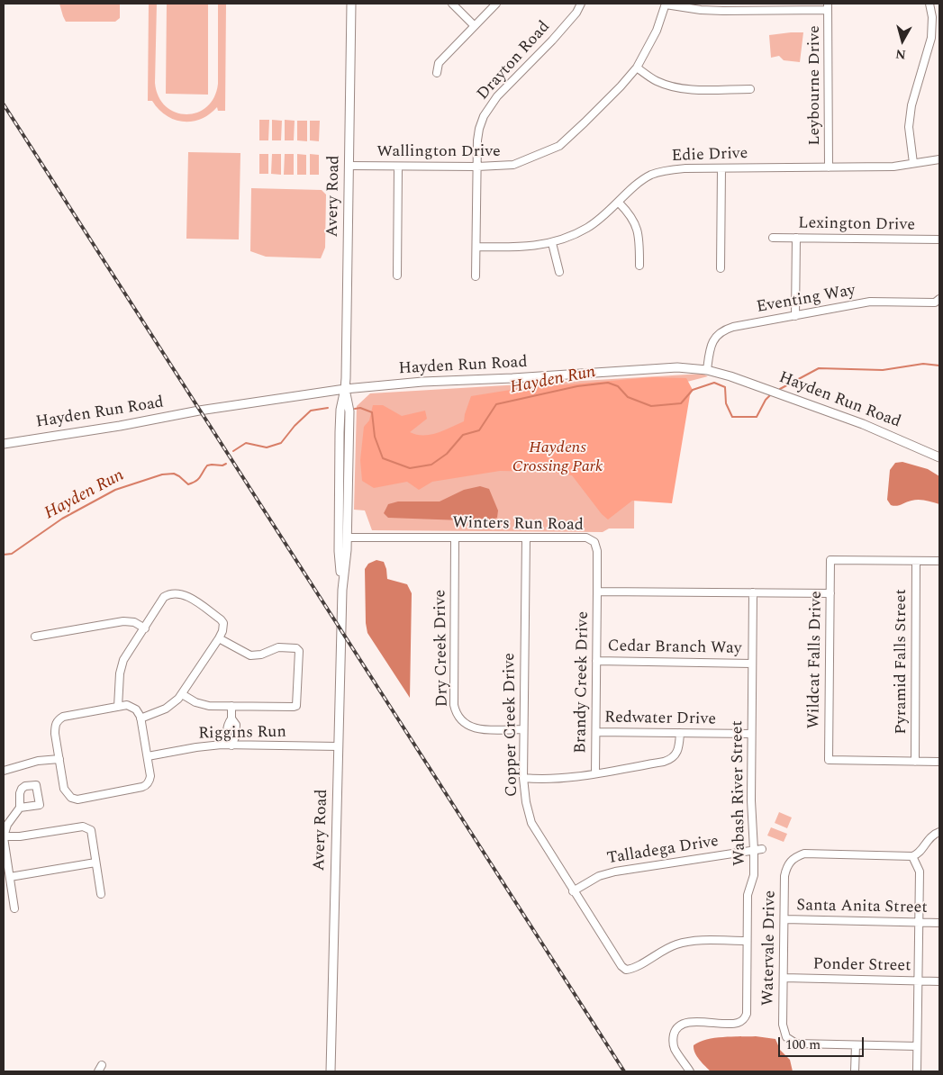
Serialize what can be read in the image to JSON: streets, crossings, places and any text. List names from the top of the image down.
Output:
{
  "streets": {
    "main road": ["Avery Road", "Hayden Run Road"],
    "street": [
      "Drayton Road",
      "Leybourne Drive",
      "Wallington Drive",
      "Edie Drive",
      "Lexington Drive",
      "Eventing Way",
      "Winters Run Road",
      "Dry Creek Drive",
      "Cedar Branch Way",
      "Wildcat Falls Drive",
      "Pyramid Falls Street",
      "Brandy Creek Drive",
      "Redwater Drive",
      "Copper Creek Drive",
      "Riggins Run",
      "Wabash River Street",
      "Talladega Drive",
      "Santa Anita Street",
      "Watervale Drive",
      "Ponder Street"
    ]
  },
  "crossings": [
    ["Drayton Road", "Wallington Drive"],
    ["Drayton Road", "Edie Drive"],
    ["Leybourne Drive", "Edie Drive"],
    ["Wallington Drive", "Avery Road"],
    ["Avery Road", "Hayden Run Road"],
    ["Avery Road", "Winters Run Road"],
    ["Avery Road", "Riggins Run"],
    ["Eventing Way", "Hayden Run Road"],
    ["Winters Run Road", "Dry Creek Drive"],
    ["Winters Run Road", "Brandy Creek Drive"],
    ["Winters Run Road", "Copper Creek Drive"],
    ["Dry Creek Drive", "Copper Creek Drive"],
    ["Cedar Branch Way", "Brandy Creek Drive"],
    ["Cedar Branch Way", "Wabash River Street"],
    ["Wildcat Falls Drive", "Pyramid Falls Street"],
    ["Brandy Creek Drive", "Redwater Drive"],
    ["Redwater Drive", "Wabash River Street"],
    ["Copper Creek Drive", "Wabash River Street"],
    ["Copper Creek Drive", "Talladega Drive"],
    ["Wabash River Street", "Talladega Drive"],
    ["Santa Anita Street", "Watervale Drive"],
    ["Watervale Drive", "Ponder Street"]
  ],
  "water": ["Hayden Run"],
  "parks": ["Haydens Crossing Park"],
  "scale_bar": "100 m",
  "north": "bottom"
}
